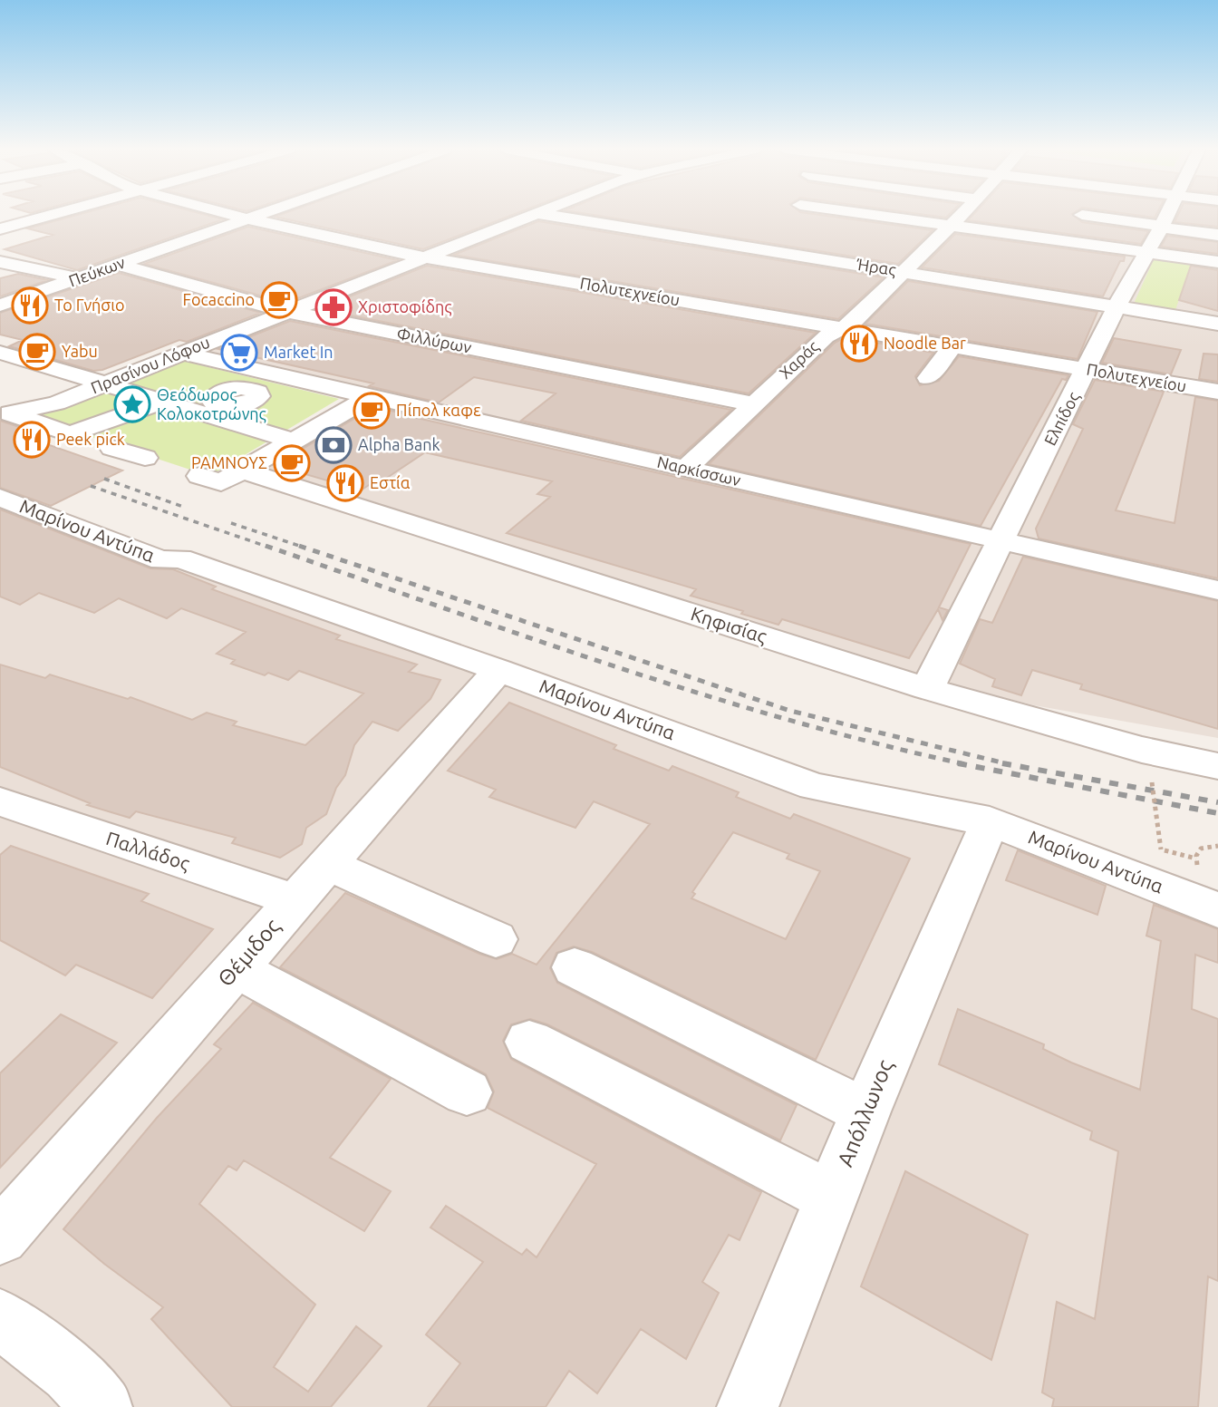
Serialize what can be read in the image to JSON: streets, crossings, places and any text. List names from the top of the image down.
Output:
{
  "streets": {
    "street": [
      "Ήρας",
      "Πεύκων",
      "Πολυτεχνείου",
      "Φιλλύρων",
      "Χαράς",
      "Πρασίνου Λόφου",
      "Ελπίδος",
      "Ναρκίσσων",
      "Μαρίνου Αντύπα",
      "Κηφισίας",
      "Παλλάδος",
      "Θέμιδος",
      "Απόλλωνος"
    ]
  },
  "crossings": [
    ["Ήρας", "Χαράς"],
    ["Ήρας", "Ελπίδος"],
    ["Πεύκων", "Πολυτεχνείου"],
    ["Πεύκων", "Φιλλύρων"],
    ["Πολυτεχνείου", "Χαράς"],
    ["Πολυτεχνείου", "Πρασίνου Λόφου"],
    ["Πολυτεχνείου", "Ελπίδος"],
    ["Φιλλύρων", "Χαράς"],
    ["Φιλλύρων", "Πρασίνου Λόφου"],
    ["Χαράς", "Ναρκίσσων"],
    ["Πρασίνου Λόφου", "Ναρκίσσων"],
    ["Ελπίδος", "Ναρκίσσων"],
    ["Ελπίδος", "Κηφισίας"],
    ["Μαρίνου Αντύπα", "Θέμιδος"],
    ["Μαρίνου Αντύπα", "Απόλλωνος"],
    ["Παλλάδος", "Θέμιδος"]
  ],
  "places": {
    "cafe": [
      "Focaccino",
      "Yabu",
      "Πίπολ καφε",
      "ΡΑΜΝΟΥΣ"
    ],
    "restaurant": [
      "Το Γνήσιο",
      "Noodle Bar",
      "Peek pick",
      "Εστία"
    ],
    "pharmacy": ["Χριστοφίδης"],
    "supermarket": ["Market In"],
    "place": ["Θεόδωρος Κολοκοτρώνης"],
    "bank": ["Alpha Bank"]
  }
}
